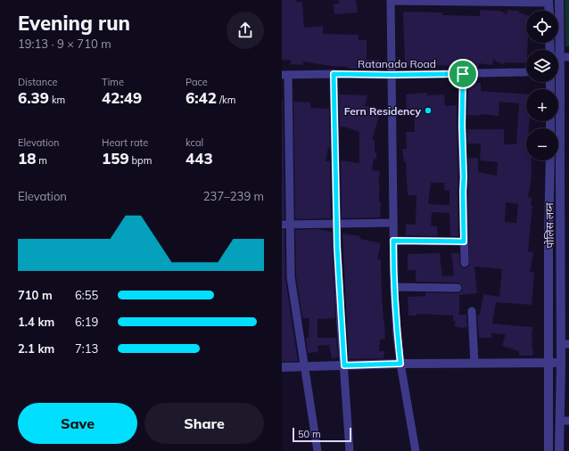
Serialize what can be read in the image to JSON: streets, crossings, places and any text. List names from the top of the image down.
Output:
{
  "streets": {
    "street": ["Ratanada Road", "पोलिस लय्न"]
  },
  "places": ["Fern Residency"],
  "scale_bar": "50 m",
  "page": {
    "heading": ["Evening run", "19:13 · 9 × 710 m"],
    "map_buttons": ["+", "−"],
    "stats": [
      ["Distance", "6.39 km"],
      ["Time", "42:49"],
      ["Pace", "6:42 /km"],
      ["Elevation", "18 m"],
      ["Heart rate", "159 bpm"],
      ["kcal", "443"]
    ],
    "chart": ["Elevation", "237–239 m"],
    "list": [
      {
        "name": "710 m",
        "note": "6:55"
      },
      {
        "name": "1.4 km",
        "note": "6:19"
      },
      {
        "name": "2.1 km",
        "note": "7:13"
      }
    ],
    "buttons": ["Save", "Share"],
    "scale": "50 m"
  }
}
